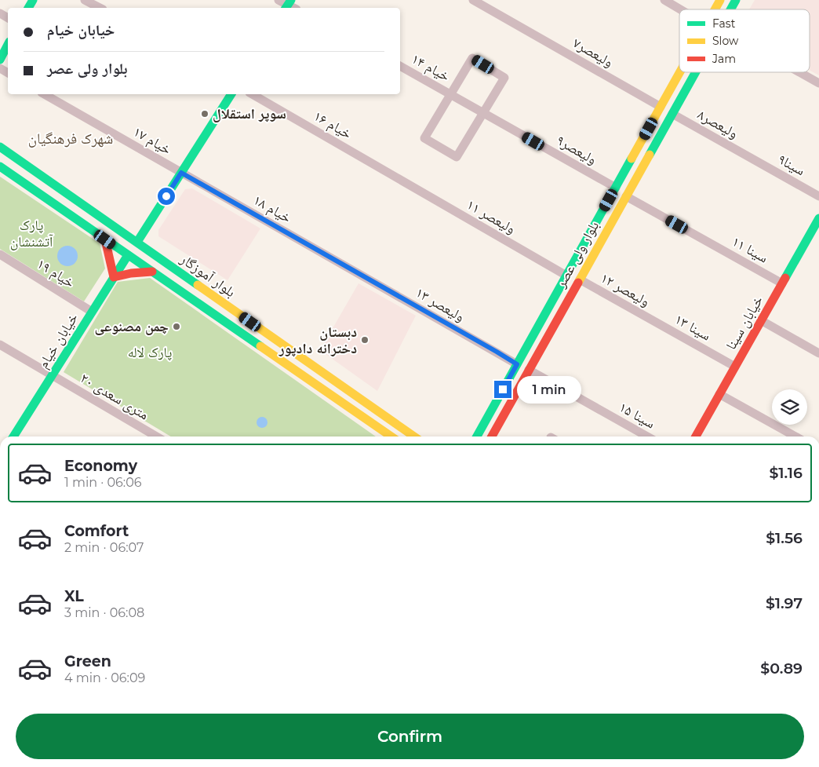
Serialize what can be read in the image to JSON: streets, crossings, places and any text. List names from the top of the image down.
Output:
{
  "streets": {
    "main road": [
      "بلوار ولی عصر",
      "بلوار آموزگار",
      "خیابان سینا",
      "خیابان خیام"
    ],
    "street": [
      "ولیعصر۷",
      "خیام ۱۴",
      "ولیعصر۸",
      "خیام ۱۶",
      "خیام ۱۷",
      "ولیعصر۹",
      "سینا۹",
      "خیام ۱۸",
      "ولیعصر ۱۱",
      "سینا ۱۱",
      "خیام ۱۹",
      "ولیعصر ۱۲",
      "ولیعصر ۱۳",
      "سینا ۱۳",
      "۲۰ متری سعدی",
      "سینا ۱۵"
    ]
  },
  "crossings": [
    ["ولیعصر۷", "بلوار ولی عصر"],
    ["خیام ۱۴", "ولیعصر۹"],
    ["ولیعصر۸", "سینا۹"],
    ["ولیعصر۸", "بلوار ولی عصر"],
    ["خیام ۱۶", "ولیعصر ۱۱"],
    ["خیام ۱۷", "خیام ۱۸"],
    ["ولیعصر۹", "بلوار ولی عصر"],
    ["خیام ۱۸", "ولیعصر ۱۳"],
    ["ولیعصر ۱۱", "بلوار ولی عصر"],
    ["سینا ۱۱", "بلوار ولی عصر"],
    ["سینا ۱۱", "خیابان سینا"],
    ["بلوار ولی عصر", "ولیعصر ۱۲"],
    ["بلوار ولی عصر", "ولیعصر ۱۳"],
    ["بلوار ولی عصر", "سینا ۱۵"],
    ["خیام ۱۹", "خیابان خیام"],
    ["بلوار آموزگار", "خیابان خیام"],
    ["ولیعصر ۱۲", "سینا ۱۳"],
    ["خیابان سینا", "سینا ۱۳"],
    ["خیابان خیام", "۲۰ متری سعدی"]
  ],
  "districts": ["شهرک فرهنگیان"],
  "parks": ["پارک آتشنشان", "پارک لاله"],
  "places": ["سوپر استقلال", "چمن مصنوعی", "دبستان دخترانه دادپور"],
  "legend": ["Fast", "Slow", "Jam"],
  "page": {
    "banner": ["خیابان خیام", "بلوار ولی عصر"],
    "bubble": "1 min",
    "list": [
      {
        "name": "Economy",
        "note": "1 min · 06:06",
        "value": "$1.16"
      },
      {
        "name": "Comfort",
        "note": "2 min · 06:07",
        "value": "$1.56"
      },
      {
        "name": "XL",
        "note": "3 min · 06:08",
        "value": "$1.97"
      },
      {
        "name": "Green",
        "note": "4 min · 06:09",
        "value": "$0.89"
      }
    ],
    "buttons": "Confirm"
  }
}
